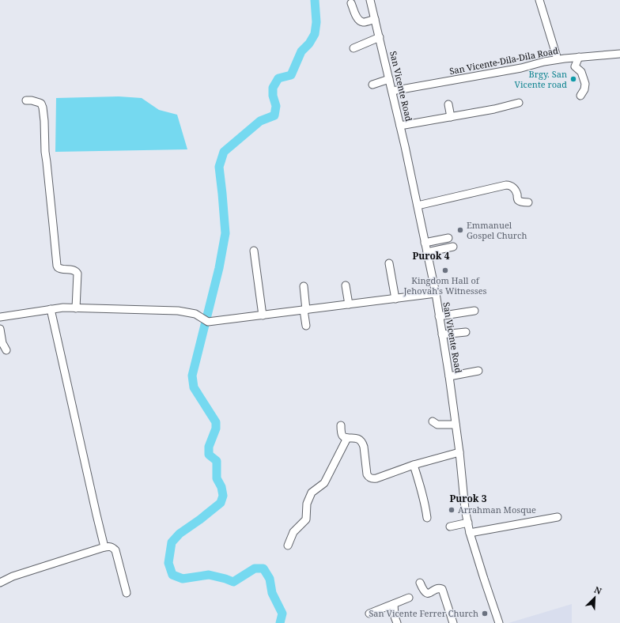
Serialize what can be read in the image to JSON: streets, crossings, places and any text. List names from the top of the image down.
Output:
{
  "streets": {
    "street": ["San Vicente-Dila-Dila Road", "San Vicente Road"]
  },
  "crossings": [
    ["San Vicente-Dila-Dila Road", "San Vicente Road"]
  ],
  "districts": ["Purok 4", "Purok 3"],
  "places": [
    "Brgy. San Vicente road",
    "Emmanuel Gospel Church",
    "Kingdom Hall of Jehovah's Witnesses",
    "Arrahman Mosque",
    "San Vicente Ferrer Church"
  ],
  "north": "top right"
}
